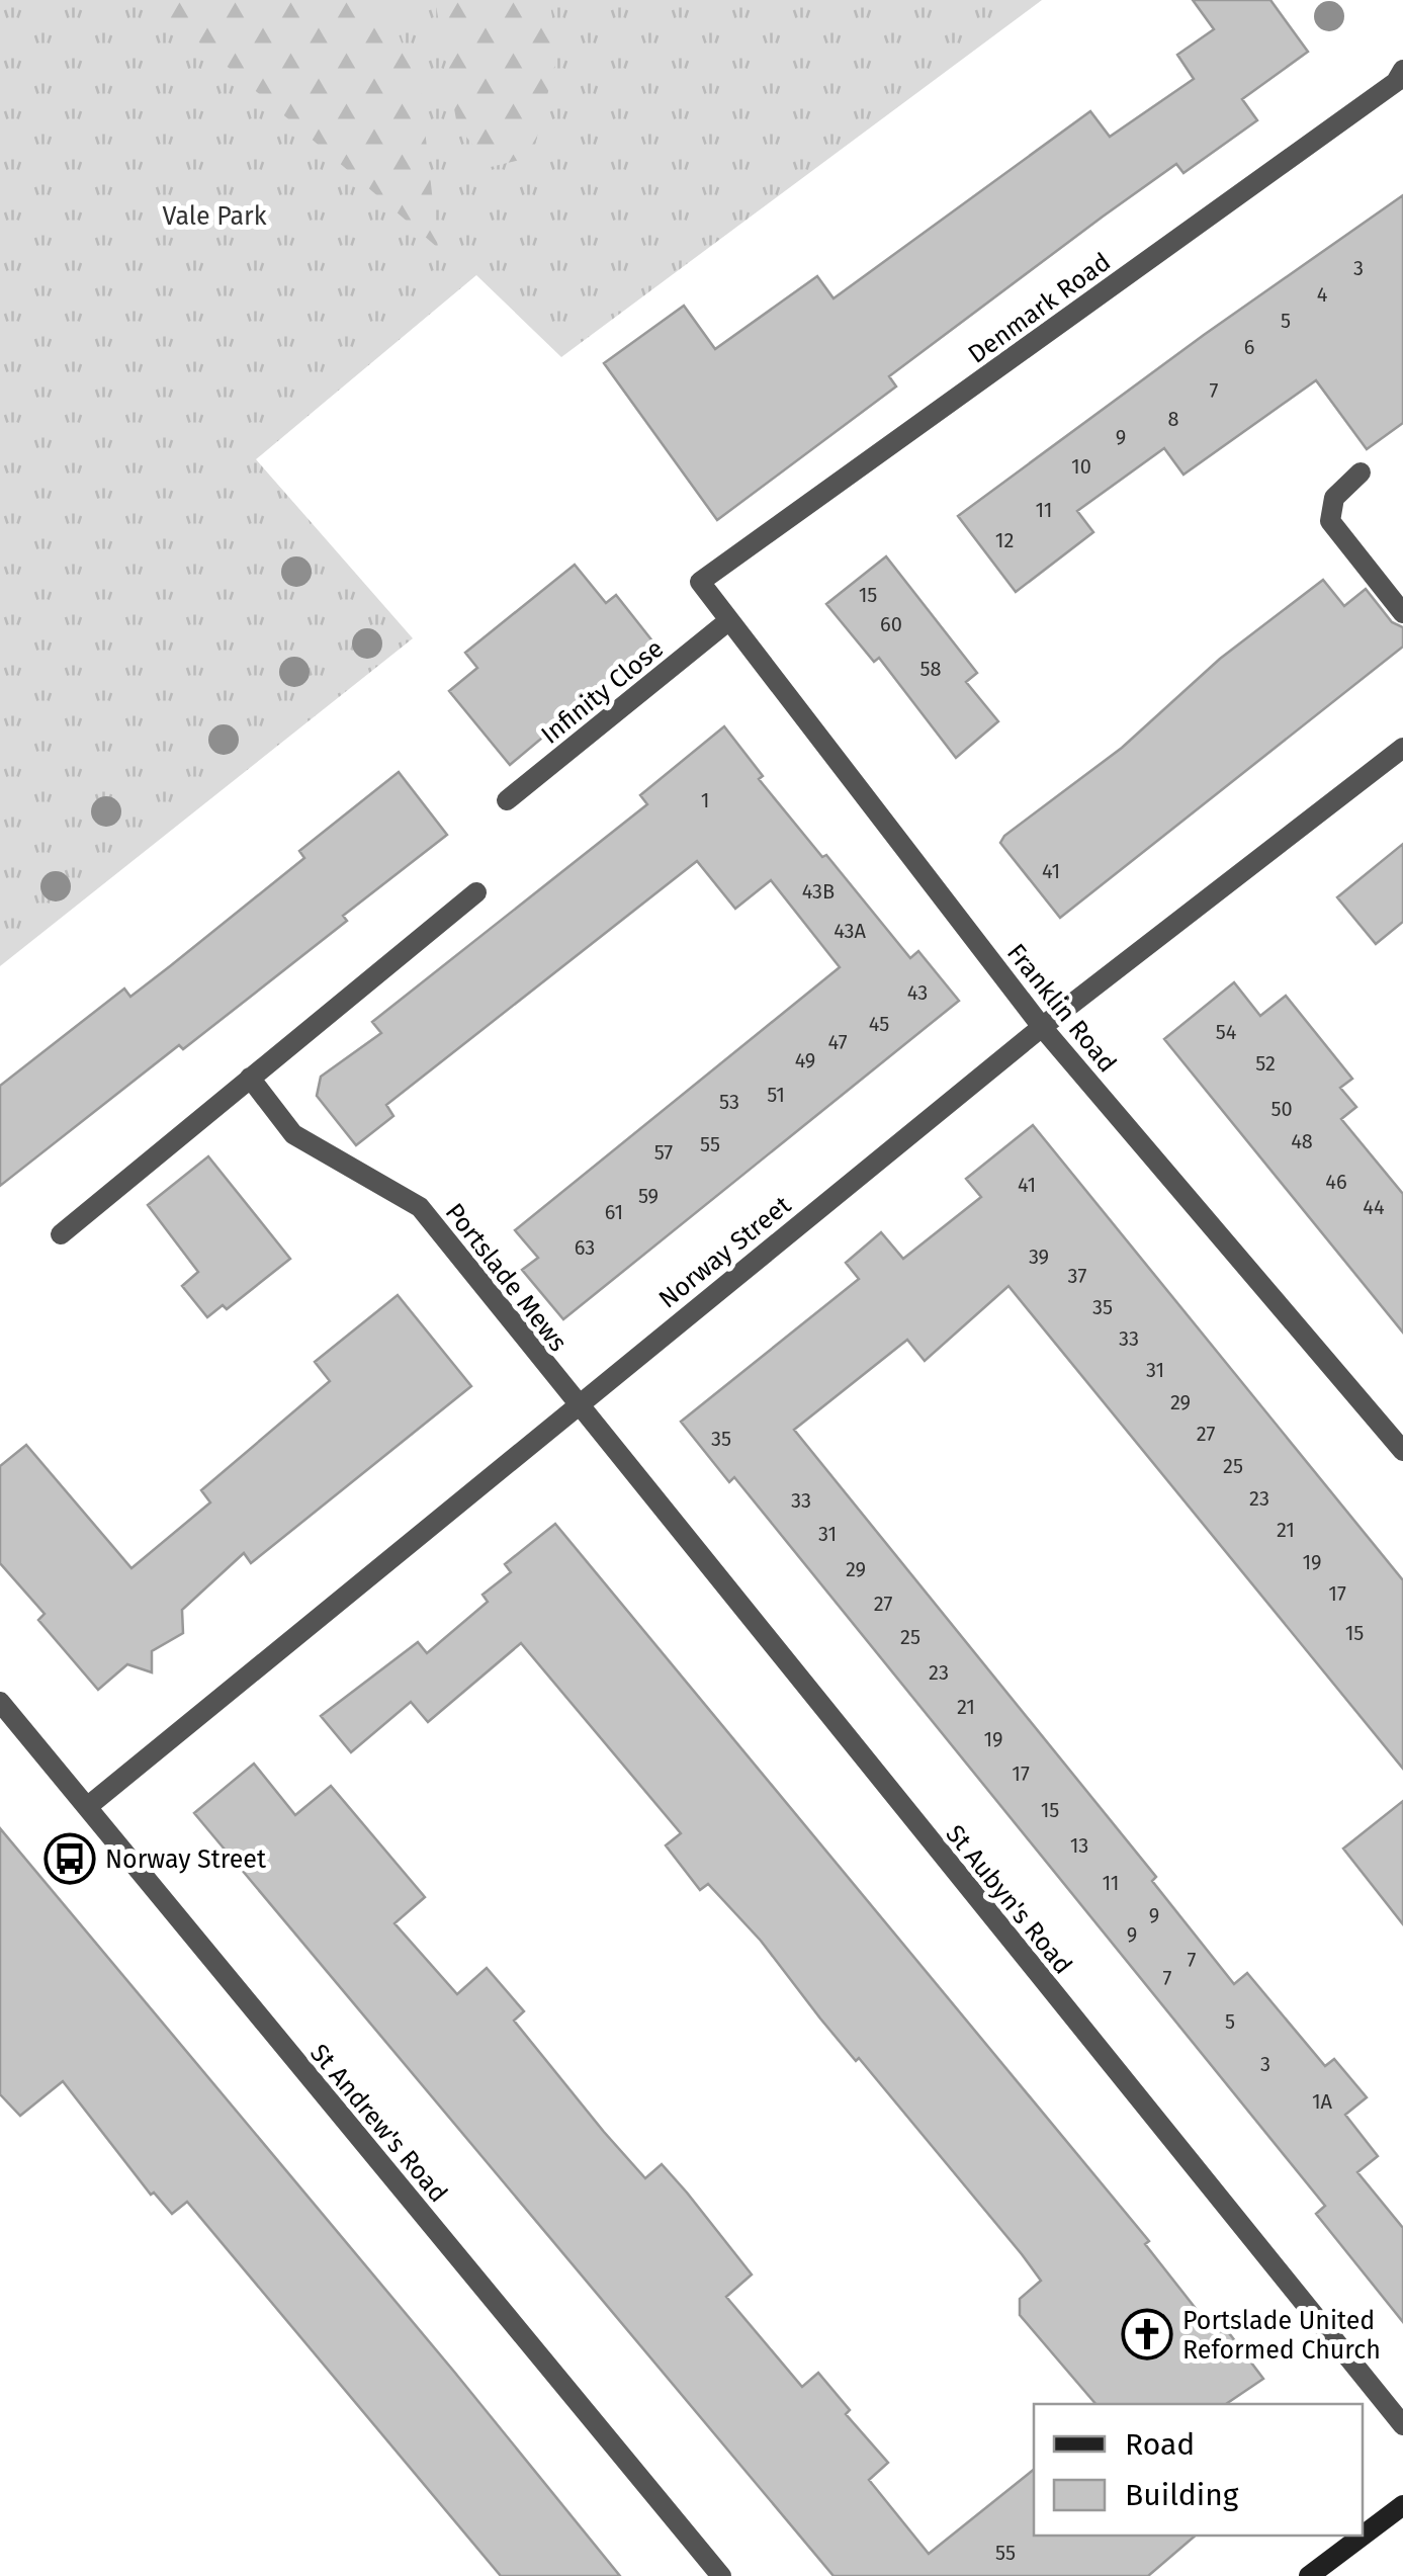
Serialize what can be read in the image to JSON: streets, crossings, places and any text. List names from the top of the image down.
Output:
{
  "streets": {
    "street": [
      "Denmark Road",
      "Infinity Close",
      "Franklin Road",
      "Norway Street",
      "Portslade Mews",
      "St Aubyn's Road",
      "St Andrew's Road"
    ]
  },
  "crossings": [
    ["Denmark Road", "Franklin Road"],
    ["Infinity Close", "Franklin Road"],
    ["Franklin Road", "Norway Street"],
    ["Norway Street", "Portslade Mews"],
    ["Norway Street", "St Aubyn's Road"],
    ["Norway Street", "St Andrew's Road"],
    ["Portslade Mews", "St Aubyn's Road"]
  ],
  "parks": ["Vale Park"],
  "places": {
    "bus stop": ["Norway Street"],
    "church": ["Portslade United Reformed Church"]
  },
  "house_numbers": [
    "3",
    "4",
    "5",
    "6",
    "7",
    "8",
    "9",
    "10",
    "11",
    "12",
    "15",
    "60",
    "58",
    "1",
    "41",
    "43B",
    "43A",
    "43",
    "45",
    "54",
    "47",
    "49",
    "52",
    "51",
    "53",
    "50",
    "48",
    "55",
    "57",
    "46",
    "41",
    "59",
    "44",
    "61",
    "63",
    "39",
    "37",
    "35",
    "33",
    "31",
    "29",
    "27",
    "35",
    "25",
    "23",
    "33",
    "21",
    "31",
    "19",
    "29",
    "17",
    "27",
    "15",
    "25",
    "23",
    "21",
    "19",
    "17",
    "15",
    "13",
    "11",
    "9",
    "9",
    "7",
    "7",
    "5",
    "3",
    "1A",
    "55"
  ],
  "legend": ["Road", "Building"]
}
